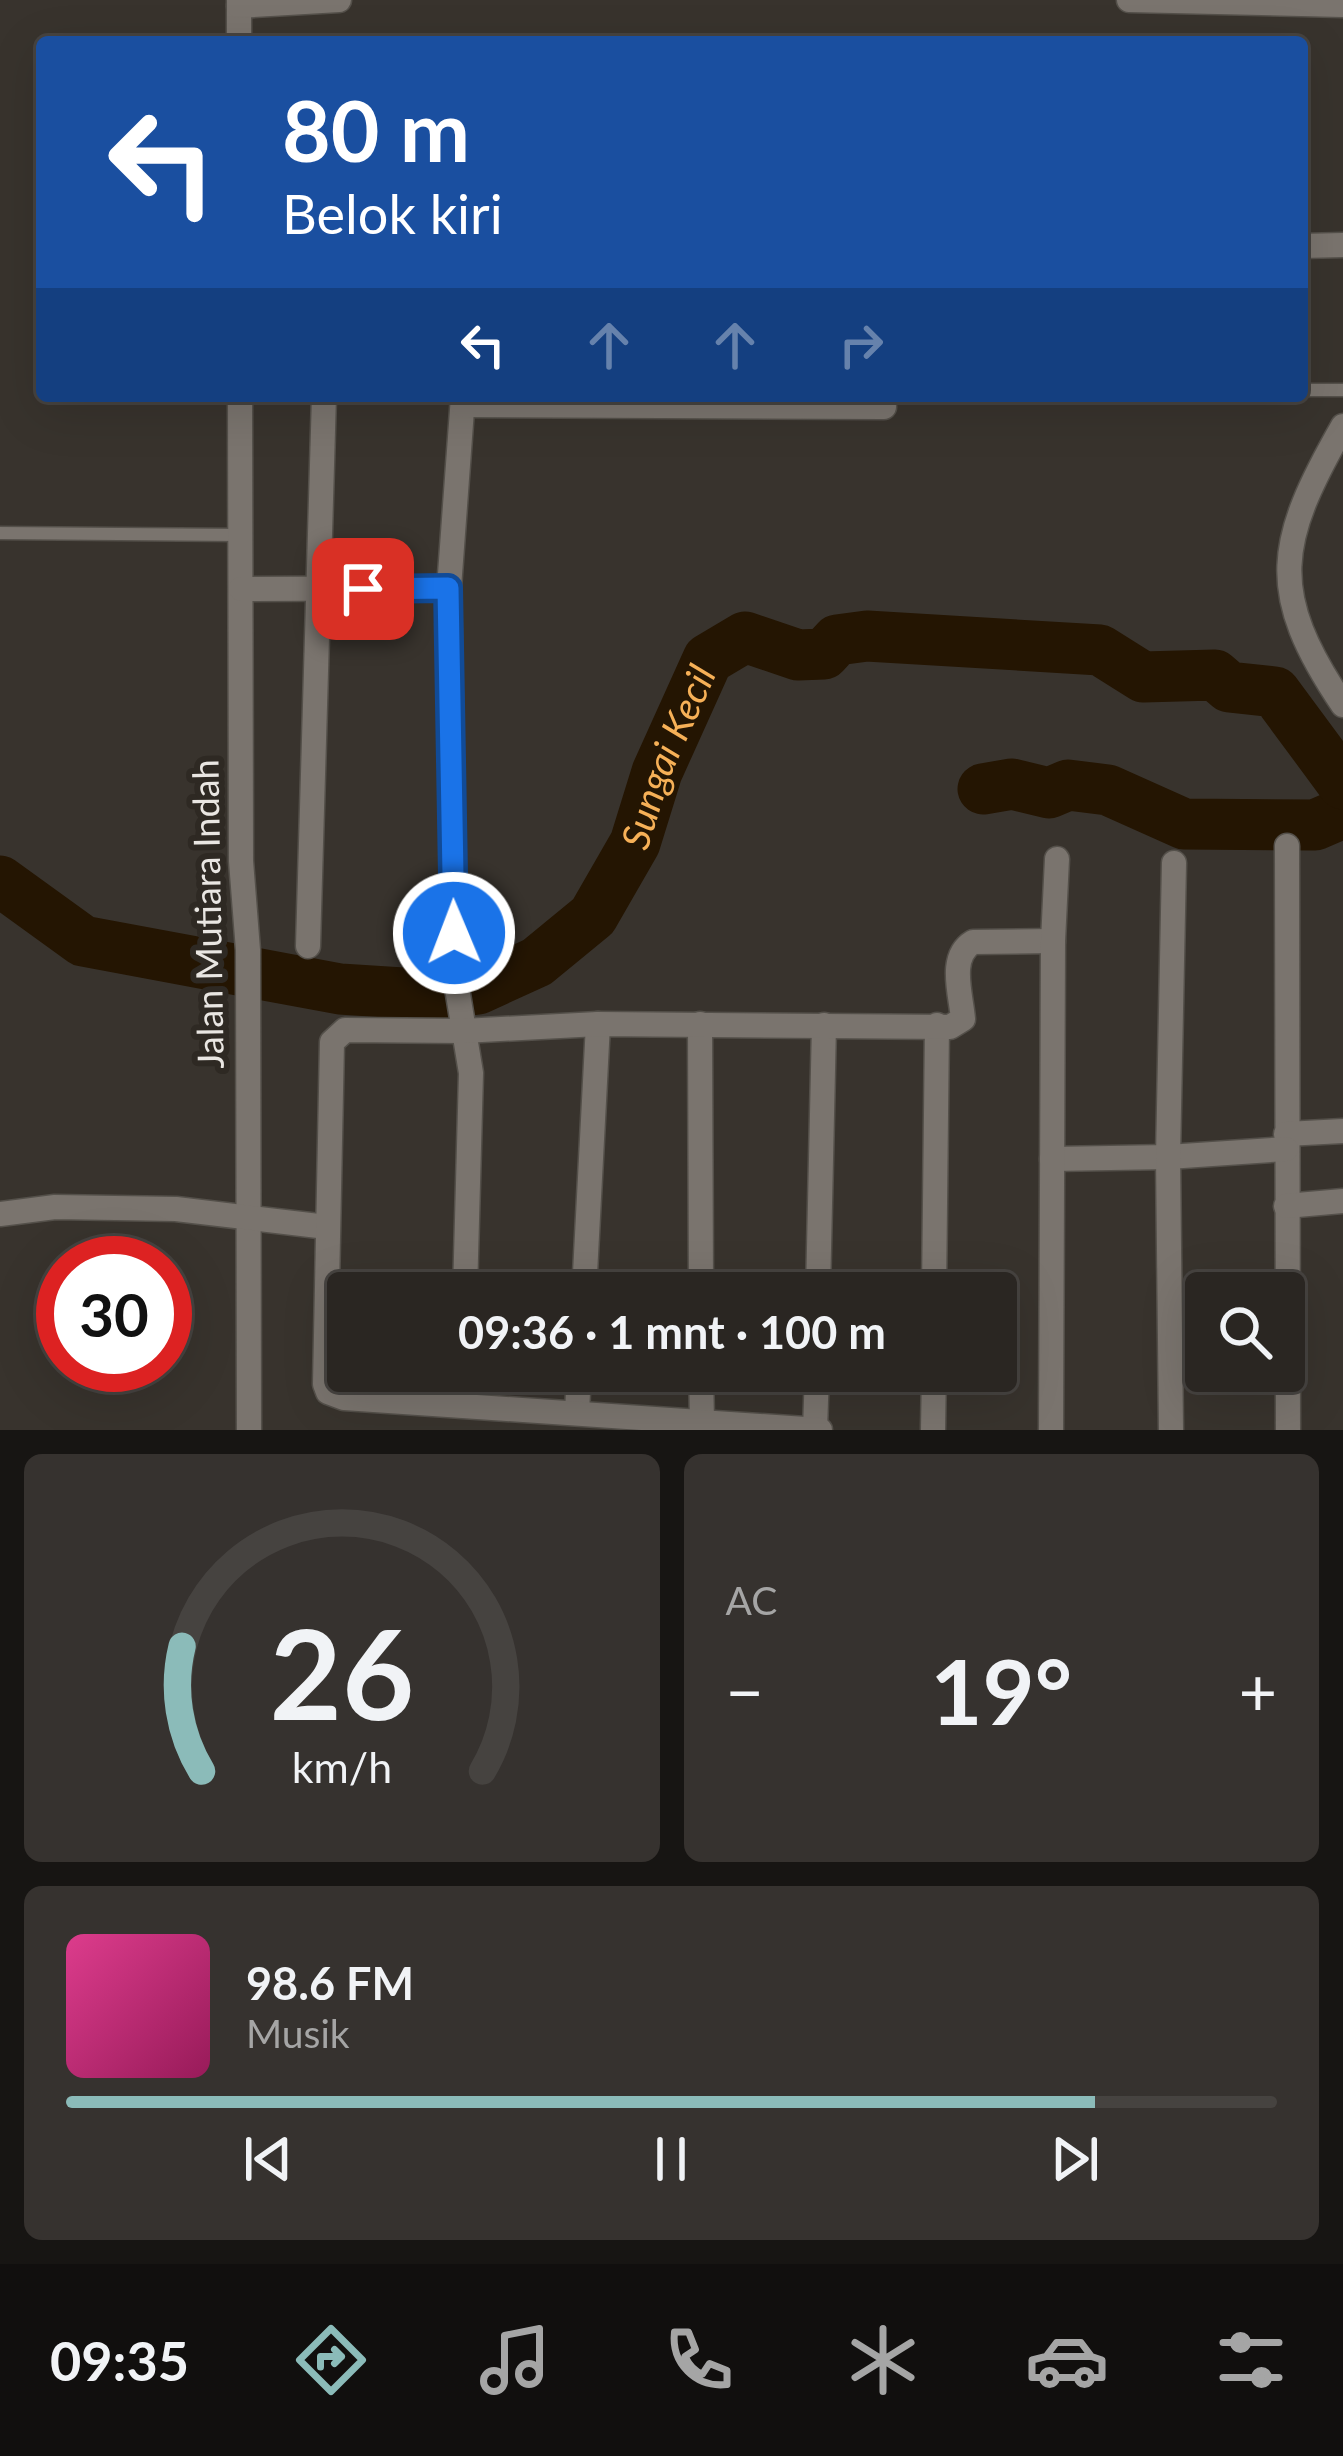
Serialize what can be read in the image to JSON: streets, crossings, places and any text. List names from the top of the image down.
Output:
{
  "streets": {
    "street": ["Jalan Mutiara Indah"]
  },
  "water": ["Sungai Kecil"],
  "page": {
    "turn": ["80 m", "Belok kiri"],
    "limit": "30",
    "trip": "09:36 · 1 mnt · 100 m",
    "tile": "AC",
    "heat": ["−", "19°", "+"],
    "song": ["98.6 FM", "Musik"],
    "tabs": "09:35",
    "gauge": ["26", "km/h"]
  }
}
